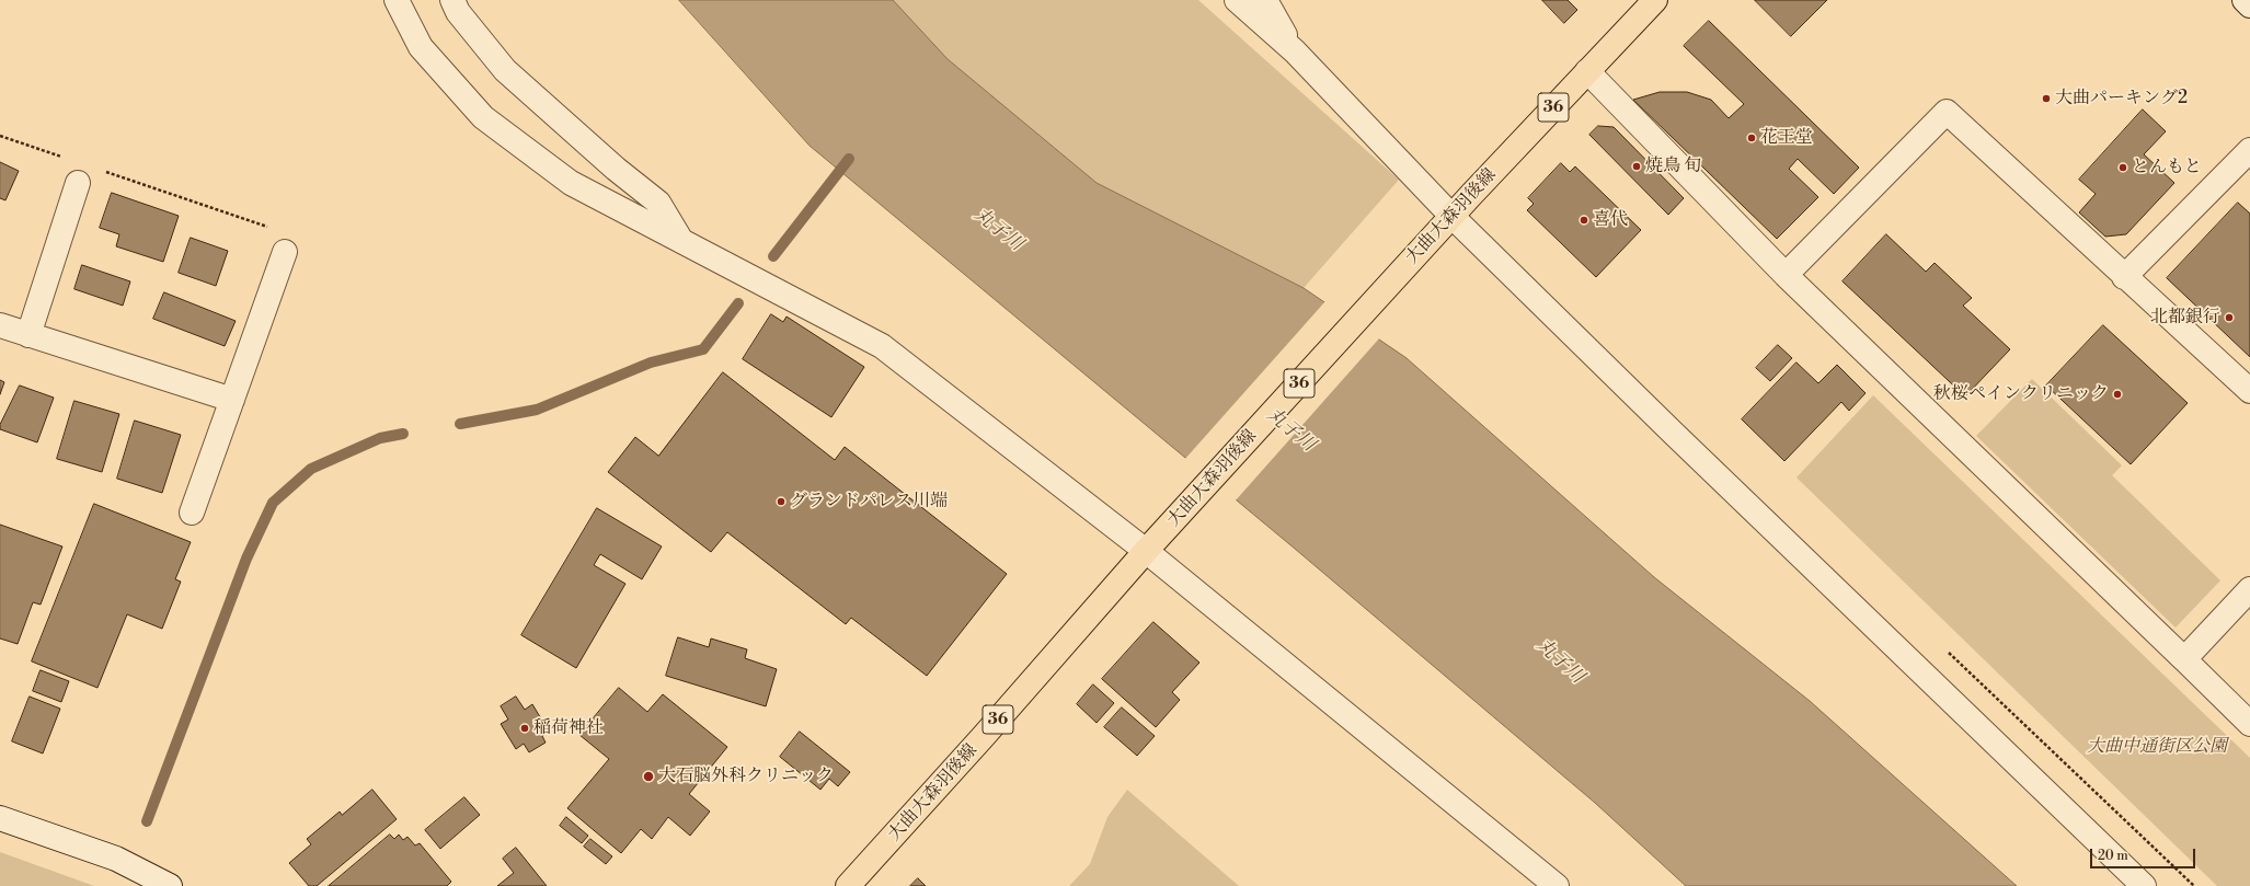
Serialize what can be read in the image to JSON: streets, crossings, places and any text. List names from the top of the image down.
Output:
{
  "streets": {
    "main road": ["36", "大曲大森羽後線"]
  },
  "water": ["丸子川"],
  "parks": ["大曲中通街区公園"],
  "places": [
    "大曲パーキング2",
    "花王堂",
    "焼鳥 旬",
    "とんもと",
    "喜代",
    "北都銀行",
    "秋桜ペインクリニック",
    "グランドパレス川端",
    "稲荷神社",
    "大石脳外科クリニック"
  ],
  "scale_bar": "20 m"
}
